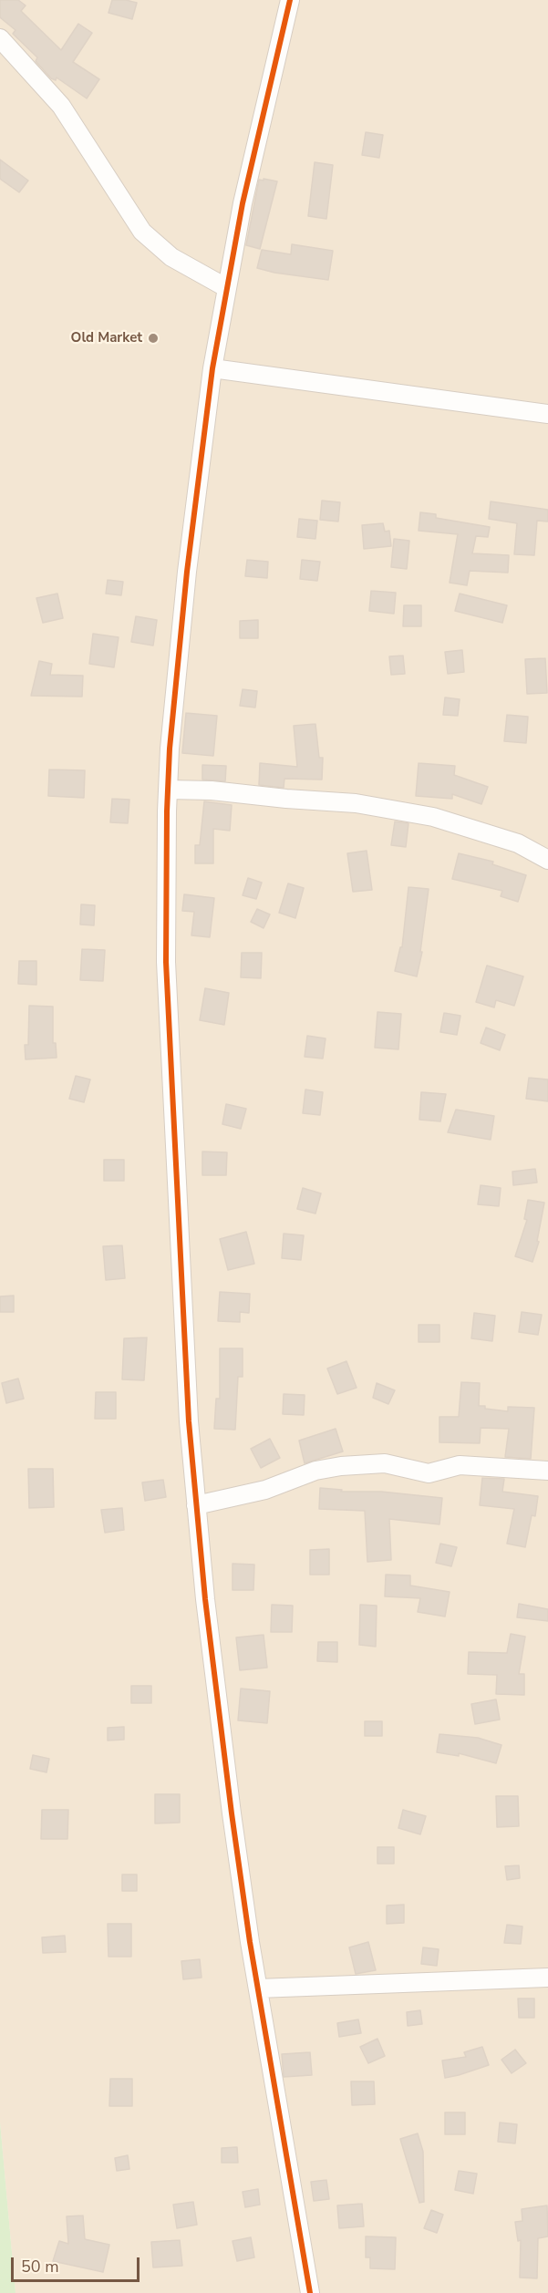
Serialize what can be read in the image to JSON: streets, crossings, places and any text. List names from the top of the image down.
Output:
{
  "places": ["Old Market"],
  "scale_bar": "50 m"
}
